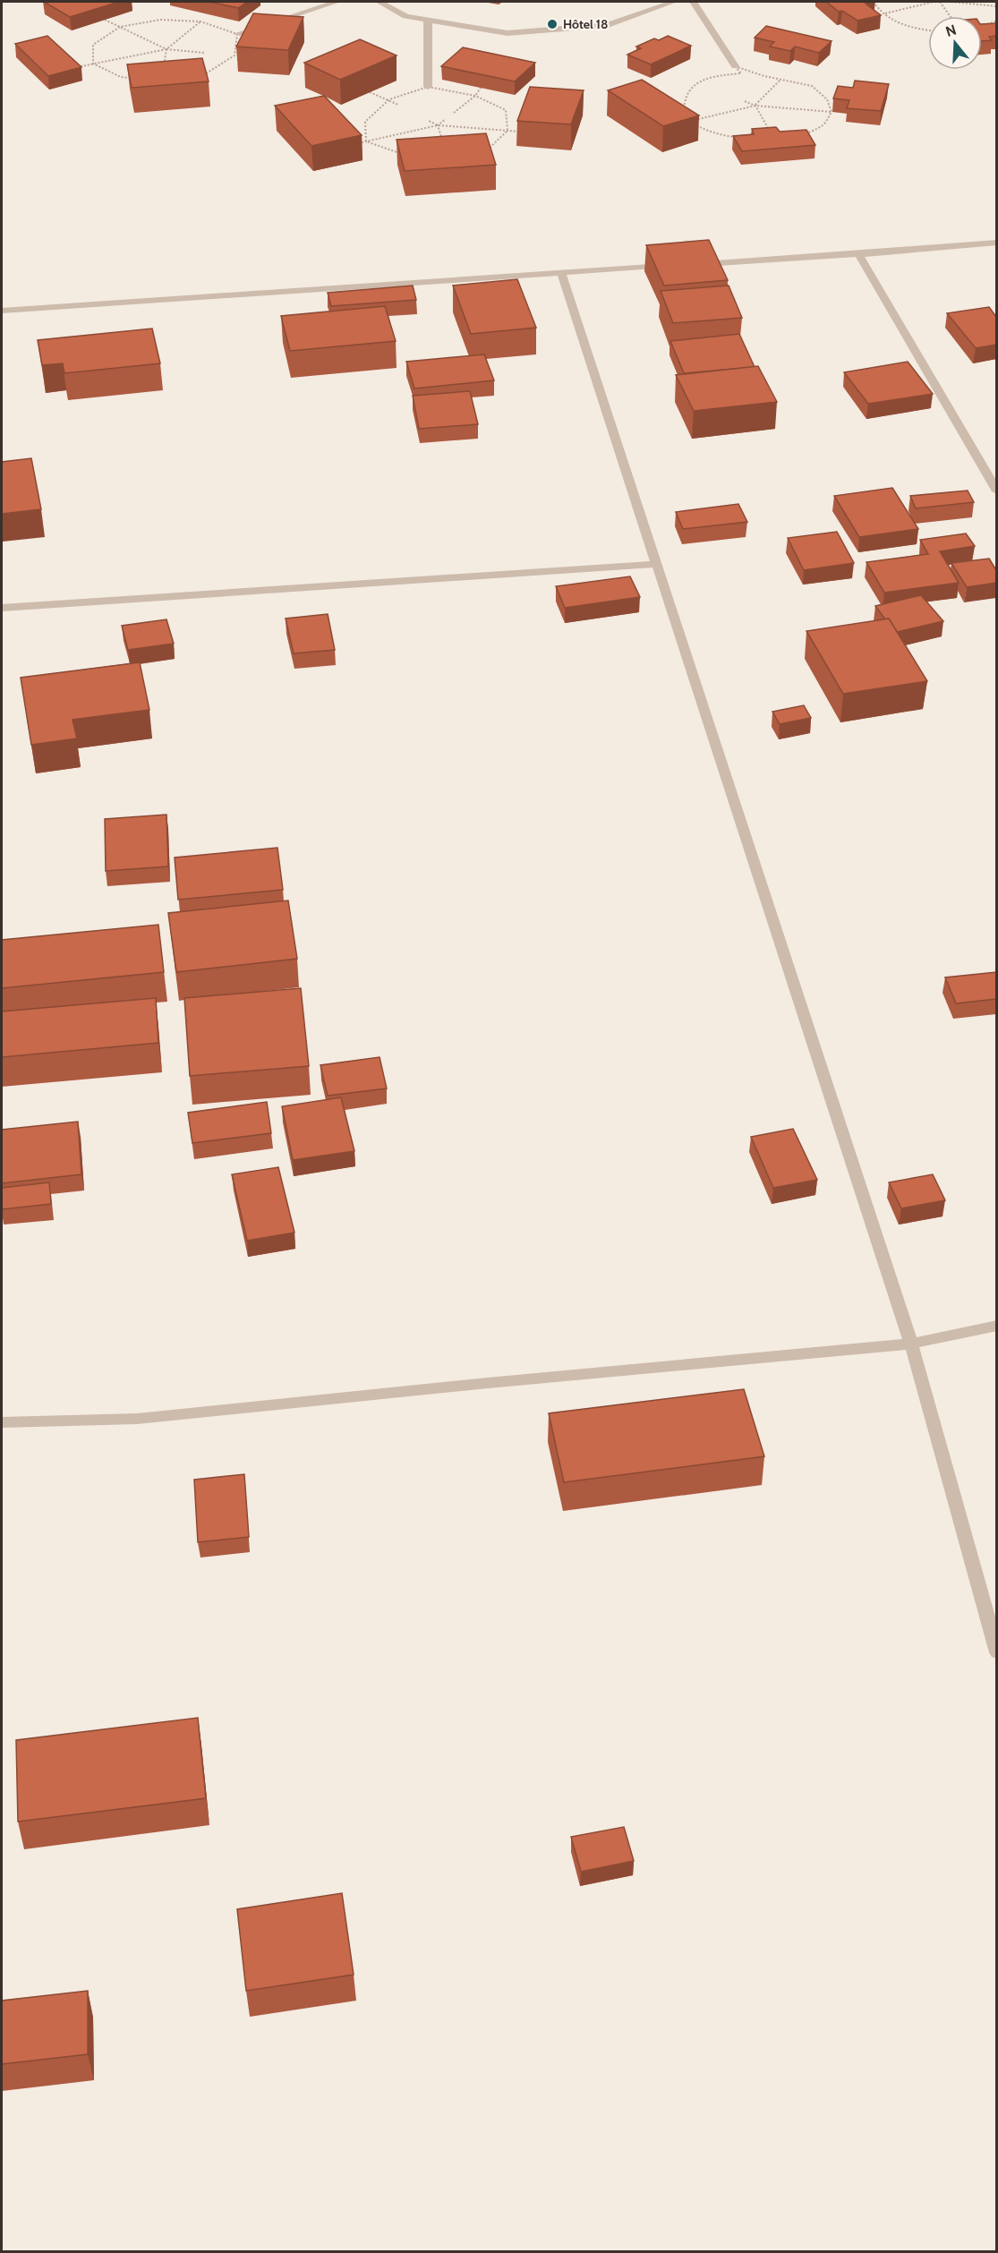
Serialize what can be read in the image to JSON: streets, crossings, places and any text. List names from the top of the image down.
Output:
{
  "places": ["Hôtel 18"],
  "north": "top"
}
